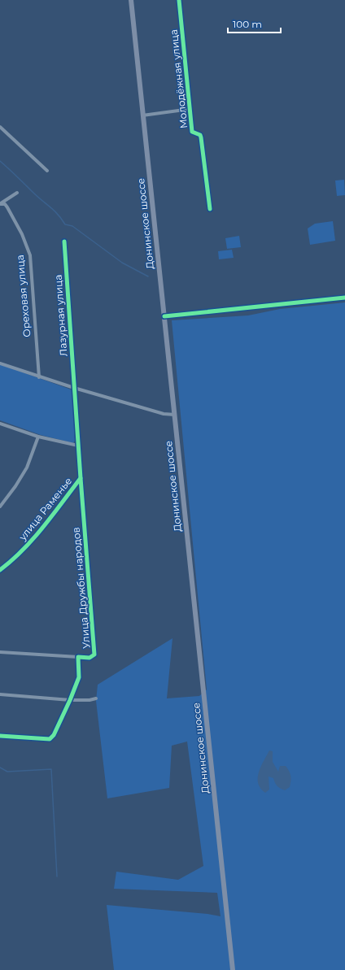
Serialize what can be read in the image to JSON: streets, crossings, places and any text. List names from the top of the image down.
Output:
{
  "streets": {
    "main road": ["Донинское шоссе"],
    "street": [
      "Молодёжная улица",
      "Ореховая улица",
      "Лазурная улица",
      "улица Раменье",
      "Улица Дружбы народов"
    ]
  },
  "crossings": [
    ["Лазурная улица", "улица Раменье"],
    ["улица Раменье", "Улица Дружбы народов"]
  ],
  "scale_bar": "100 m"
}
